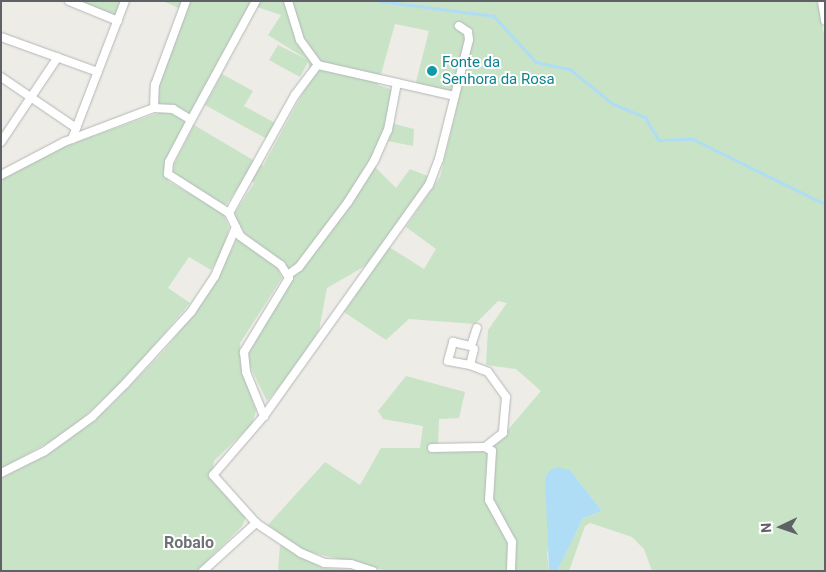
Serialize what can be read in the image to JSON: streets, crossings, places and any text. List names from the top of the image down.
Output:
{
  "districts": ["Robalo"],
  "places": ["Fonte da Senhora da Rosa"],
  "north": "left"
}
